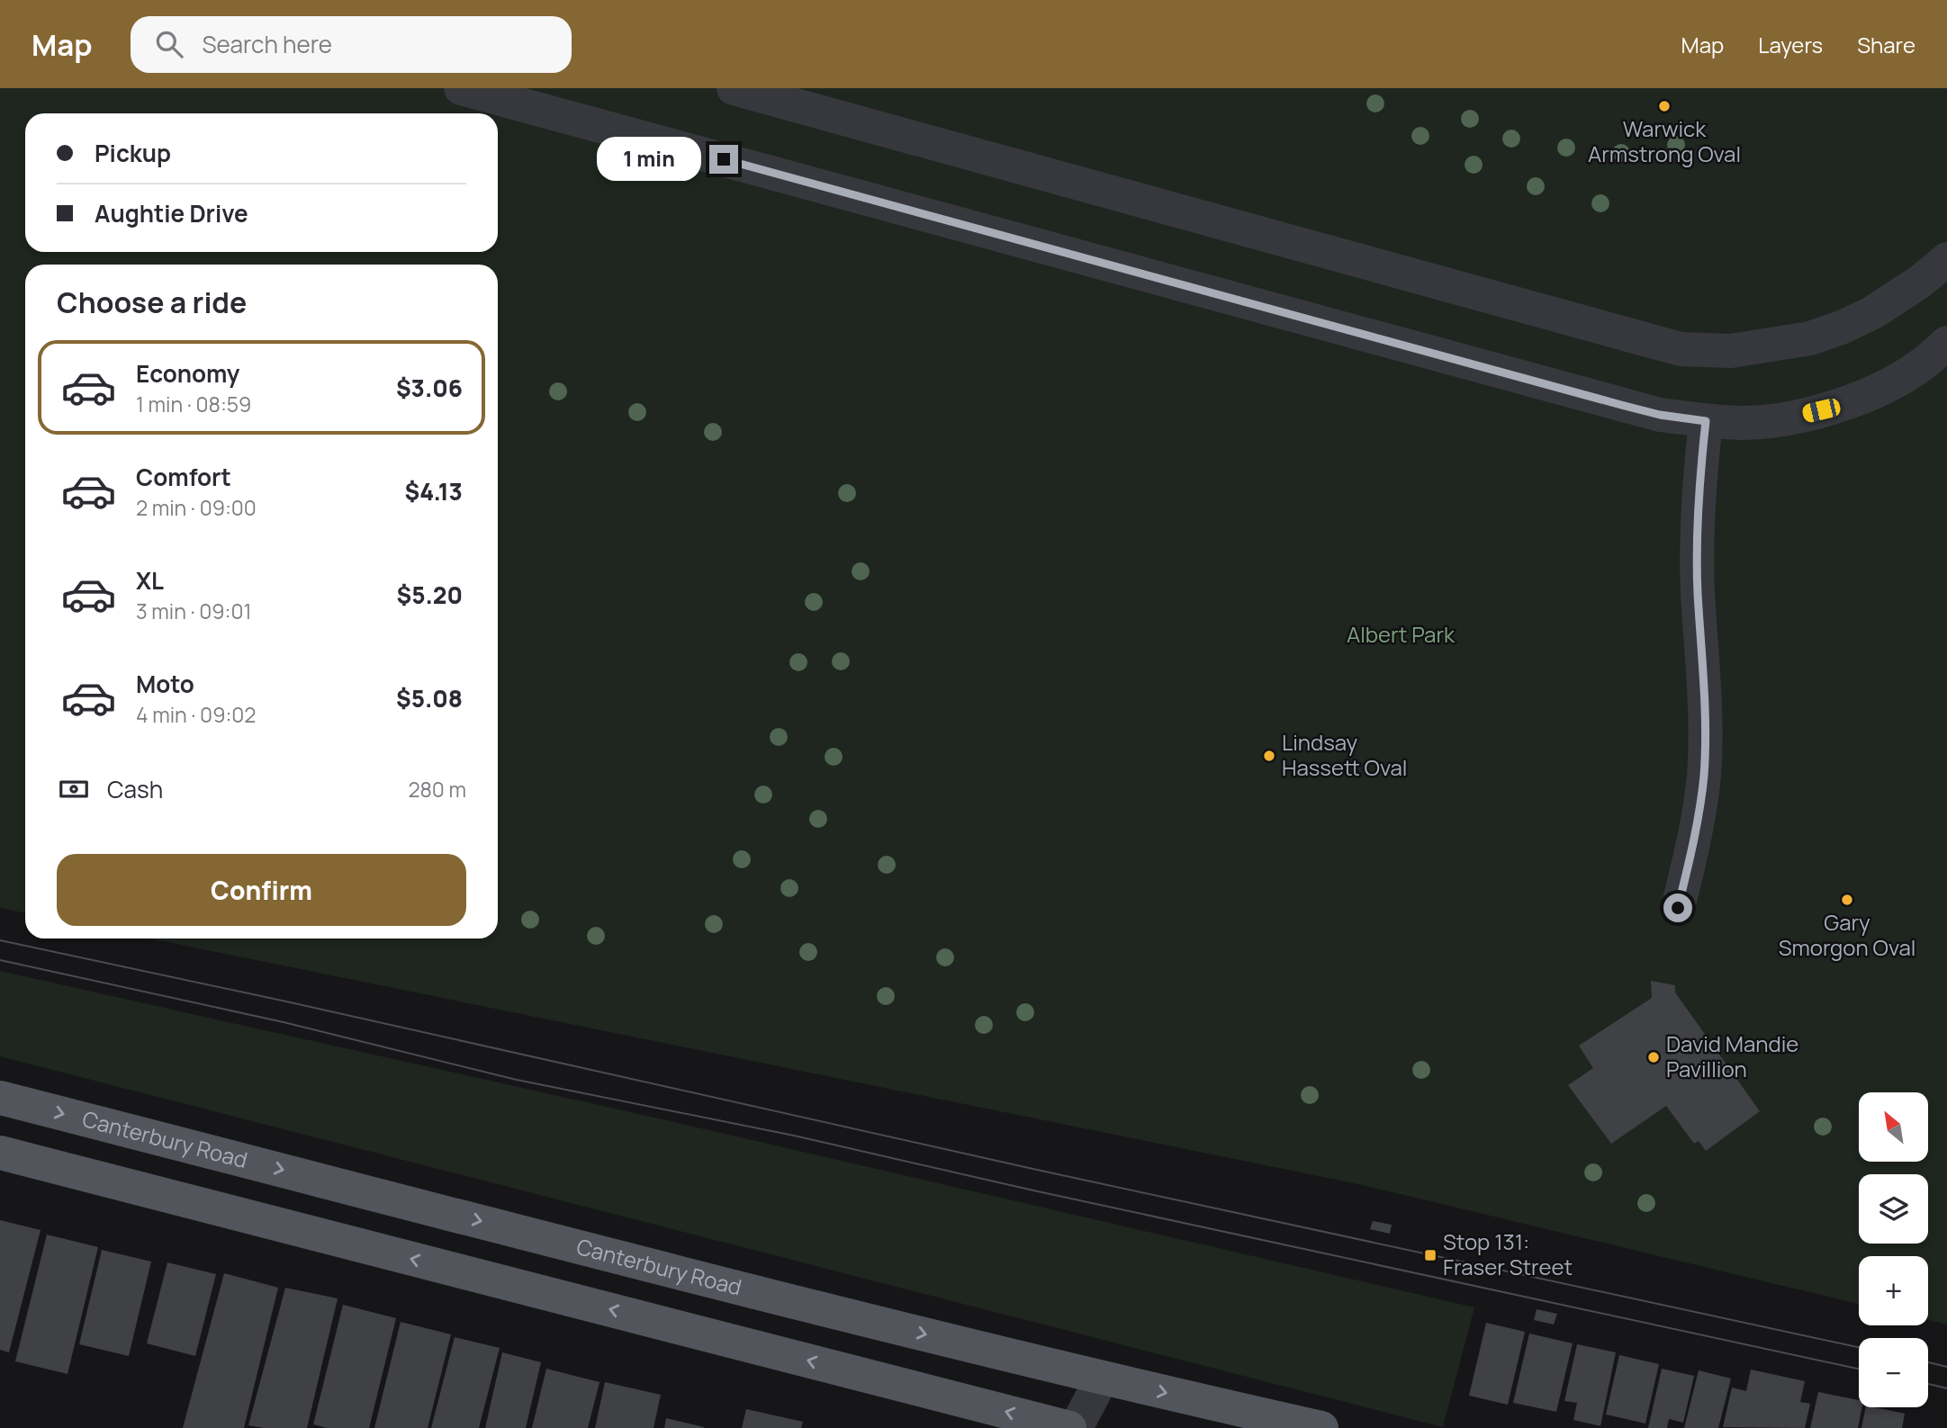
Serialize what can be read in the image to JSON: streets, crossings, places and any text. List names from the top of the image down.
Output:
{
  "streets": {
    "main road": ["Canterbury Road"]
  },
  "parks": ["Albert Park"],
  "places": {
    "other": [
      "Warwick Armstrong Oval",
      "Lindsay Hassett Oval",
      "Gary Smorgon Oval",
      "David Mandie Pavillion"
    ],
    "transit": ["Stop 131: Fraser Street"]
  },
  "north": "top left",
  "page": {
    "header": "Map",
    "search": "Search here",
    "nav": ["Map", "Layers", "Share"],
    "banner": ["Pickup", "Aughtie Drive"],
    "bubble": "1 min",
    "heading": "Choose a ride",
    "list": [
      {
        "name": "Economy",
        "note": "1 min · 08:59",
        "value": "$3.06"
      },
      {
        "name": "Comfort",
        "note": "2 min · 09:00",
        "value": "$4.13"
      },
      {
        "name": "XL",
        "note": "3 min · 09:01",
        "value": "$5.20"
      },
      {
        "name": "Moto",
        "note": "4 min · 09:02",
        "value": "$5.08"
      }
    ],
    "pay": ["Cash", "280 m"],
    "buttons": "Confirm",
    "map_buttons": ["+", "−"]
  }
}
